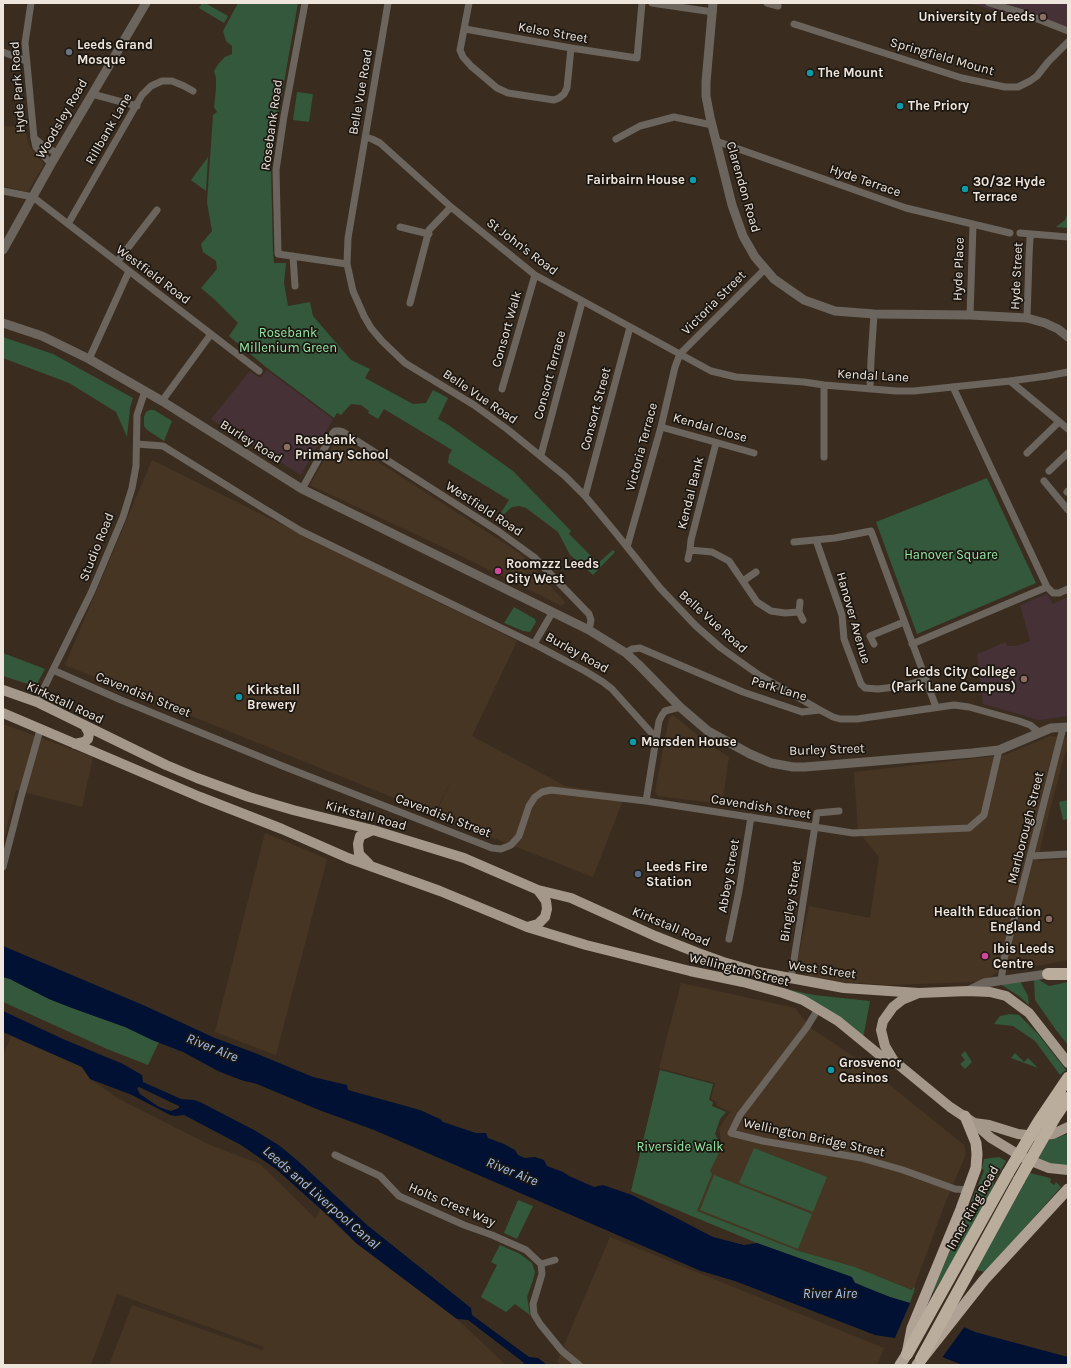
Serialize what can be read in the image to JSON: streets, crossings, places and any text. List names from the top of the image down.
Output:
{
  "streets": {
    "highway": ["Inner Ring Road"],
    "main road": ["Kirkstall Road", "Wellington Street", "West Street"],
    "street": [
      "Kelso Street",
      "Springfield Mount",
      "Hyde Park Road",
      "Belle Vue Road",
      "Woodsley Road",
      "Rosebank Road",
      "Rillbank Lane",
      "Hyde Terrace",
      "Clarendon Road",
      "St John's Road",
      "Hyde Place",
      "Westfield Road",
      "Hyde Street",
      "Victoria Street",
      "Consort Walk",
      "Consort Terrace",
      "Kendal Lane",
      "Consort Street",
      "Kendal Close",
      "Burley Road",
      "Victoria Terrace",
      "Kendal Bank",
      "Studio Road",
      "Hanover Avenue",
      "Park Lane",
      "Cavendish Street",
      "Burley Street",
      "Marlborough Street",
      "Abbey Street",
      "Bingley Street",
      "Wellington Bridge Street",
      "Holts Crest Way"
    ]
  },
  "crossings": [
    ["Hyde Park Road", "Woodsley Road"],
    ["Belle Vue Road", "Rosebank Road"],
    ["Belle Vue Road", "St John's Road"],
    ["Belle Vue Road", "Consort Terrace"],
    ["Belle Vue Road", "Consort Street"],
    ["Belle Vue Road", "Victoria Terrace"],
    ["Belle Vue Road", "Park Lane"],
    ["Woodsley Road", "Westfield Road"],
    ["Rillbank Lane", "Westfield Road"],
    ["Hyde Terrace", "Clarendon Road"],
    ["Hyde Terrace", "Hyde Place"],
    ["Clarendon Road", "Hyde Place"],
    ["Clarendon Road", "Hyde Street"],
    ["Clarendon Road", "Victoria Street"],
    ["St John's Road", "Victoria Street"],
    ["St John's Road", "Consort Walk"],
    ["St John's Road", "Consort Terrace"],
    ["St John's Road", "Kendal Lane"],
    ["St John's Road", "Consort Street"],
    ["St John's Road", "Victoria Terrace"],
    ["Westfield Road", "Burley Road"],
    ["Victoria Street", "Kendal Lane"],
    ["Victoria Street", "Victoria Terrace"],
    ["Kendal Lane", "Victoria Terrace"],
    ["Kendal Close", "Victoria Terrace"],
    ["Kendal Close", "Kendal Bank"],
    ["Burley Road", "Studio Road"],
    ["Burley Road", "Park Lane"],
    ["Burley Road", "Burley Street"],
    ["Studio Road", "Cavendish Street"],
    ["Studio Road", "Kirkstall Road"],
    ["Park Lane", "Burley Street"],
    ["Cavendish Street", "Burley Street"],
    ["Cavendish Street", "Abbey Street"],
    ["Cavendish Street", "Bingley Street"],
    ["Kirkstall Road", "West Street"],
    ["Bingley Street", "West Street"],
    ["Wellington Street", "Wellington Bridge Street"]
  ],
  "water": ["River Aire", "Leeds and Liverpool Canal"],
  "parks": ["Rosebank Millenium Green", "Hanover Square", "Riverside Walk"],
  "places": [
    "University of Leeds",
    "Leeds Grand Mosque",
    "The Mount",
    "The Priory",
    "Fairbairn House",
    "30/32 Hyde Terrace",
    "Rosebank Primary School",
    "Roomzzz Leeds City West",
    "Leeds City College (Park Lane Campus)",
    "Kirkstall Brewery",
    "Marsden House",
    "Leeds Fire Station",
    "Health Education England",
    "Ibis Leeds Centre",
    "Grosvenor Casinos"
  ]
}
